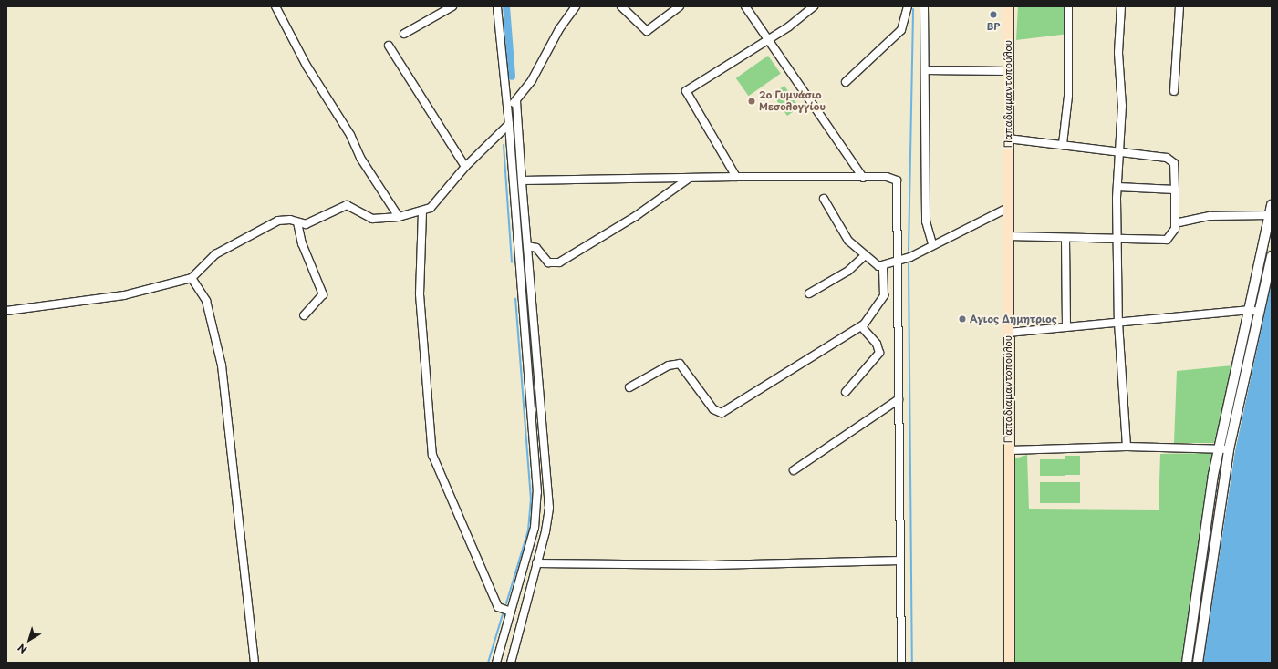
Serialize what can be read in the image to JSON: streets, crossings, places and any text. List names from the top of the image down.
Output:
{
  "streets": {
    "main road": ["Παπαδιαμαντοπούλου"]
  },
  "places": ["BP", "2ο Γυμνάσιο Μεσολογγίου", "Αγιος Δημητριος"],
  "north": "bottom left"
}
